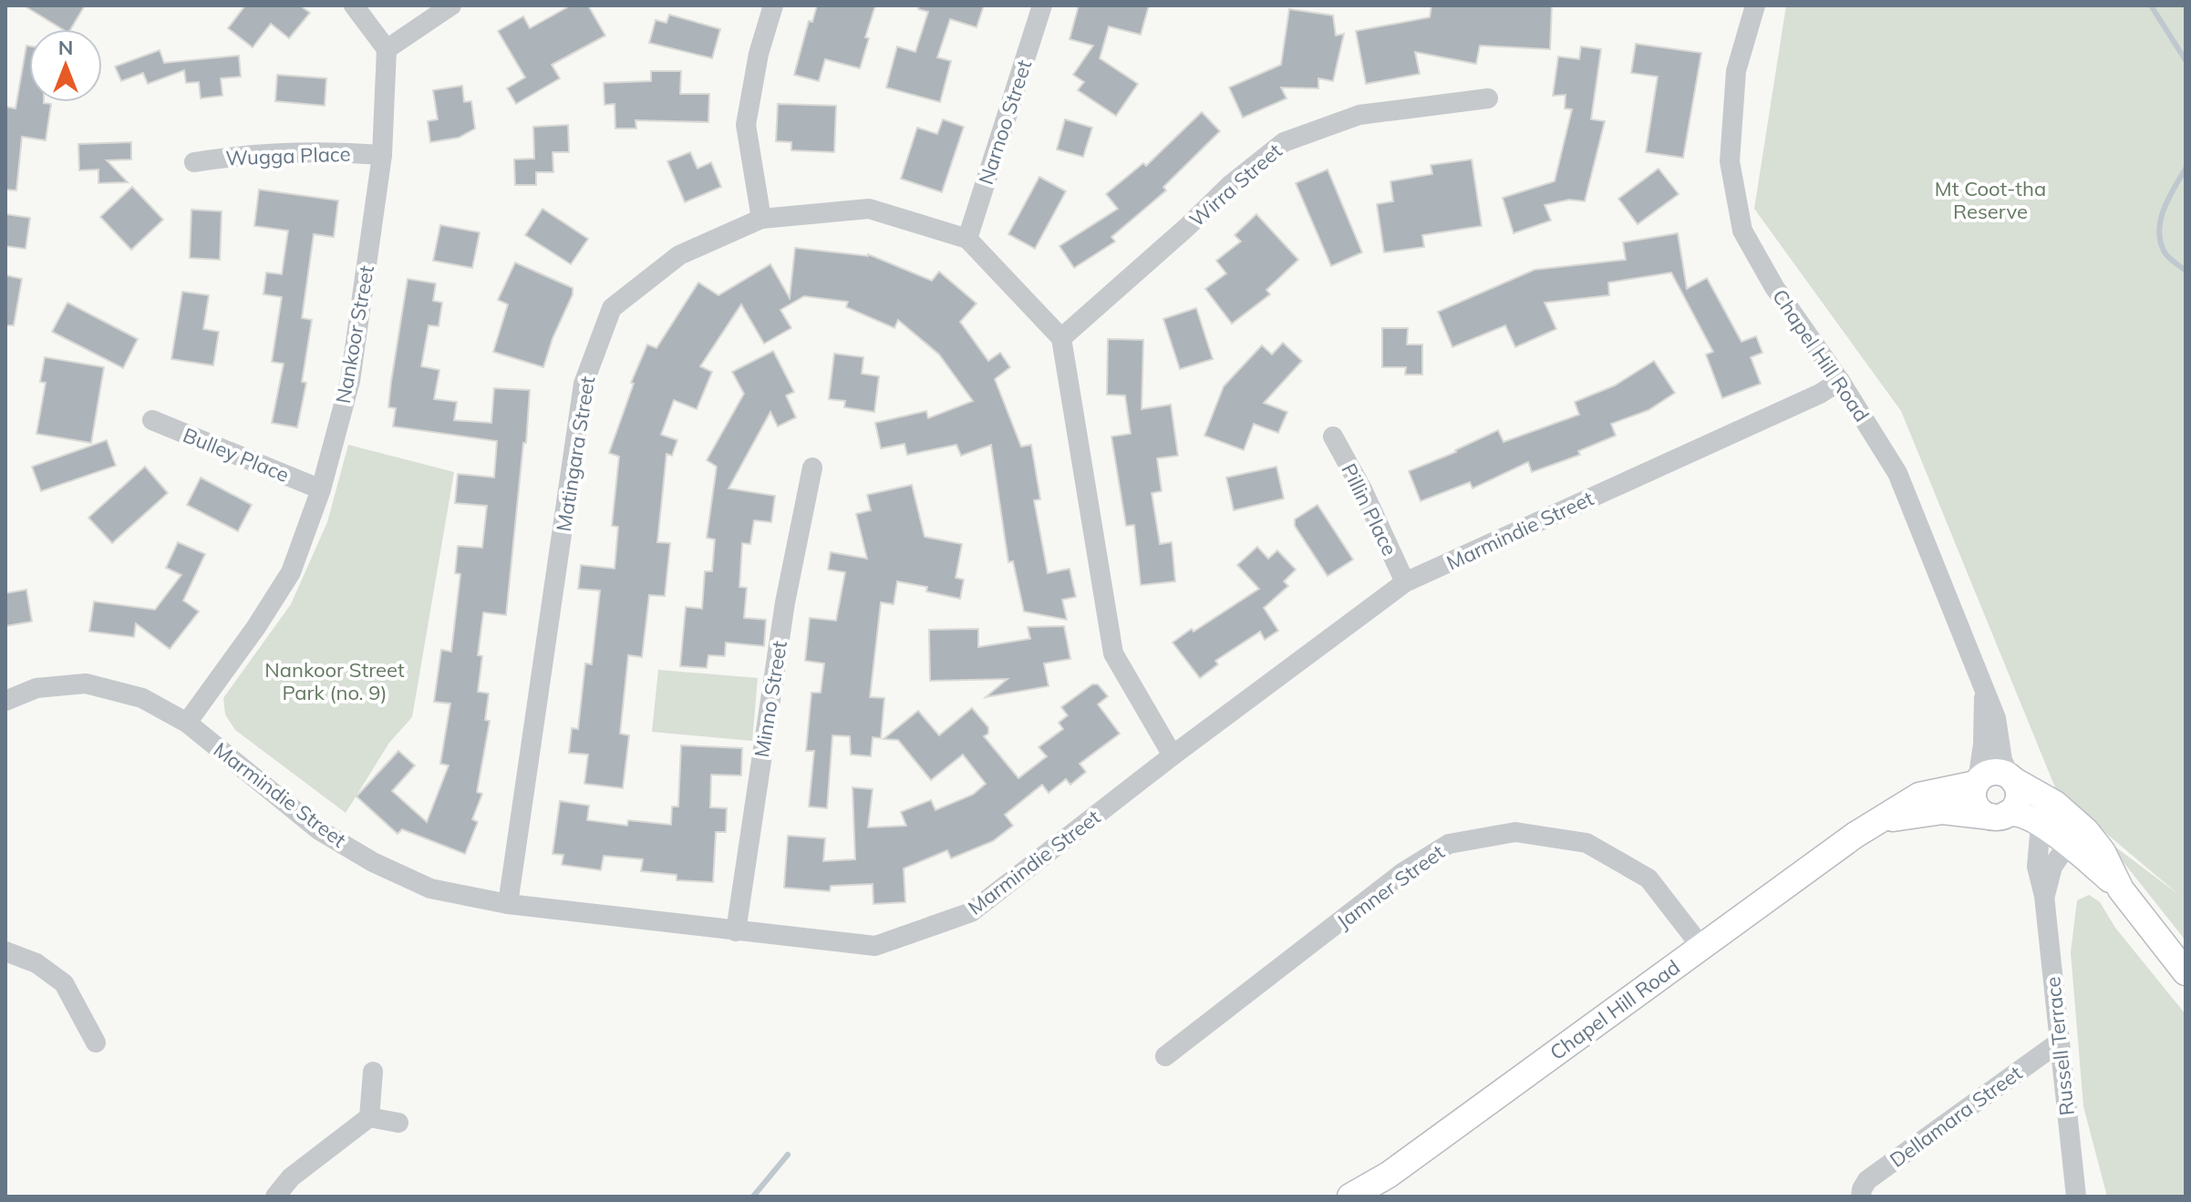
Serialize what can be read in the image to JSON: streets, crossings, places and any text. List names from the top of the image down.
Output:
{
  "streets": {
    "main road": ["Chapel Hill Road"],
    "street": [
      "Narnoo Street",
      "Wugga Place",
      "Wirra Street",
      "Nankoor Street",
      "Matingara Street",
      "Bulley Place",
      "Pillin Place",
      "Marmindie Street",
      "Minno Street",
      "Jamner Street",
      "Russell Terrace",
      "Dellamara Street"
    ]
  },
  "crossings": [
    ["Narnoo Street", "Matingara Street"],
    ["Wugga Place", "Nankoor Street"],
    ["Wirra Street", "Matingara Street"],
    ["Nankoor Street", "Bulley Place"],
    ["Nankoor Street", "Marmindie Street"],
    ["Chapel Hill Road", "Marmindie Street"],
    ["Chapel Hill Road", "Jamner Street"],
    ["Matingara Street", "Marmindie Street"],
    ["Pillin Place", "Marmindie Street"],
    ["Marmindie Street", "Minno Street"],
    ["Russell Terrace", "Dellamara Street"]
  ],
  "parks": ["Mt Coot-tha Reserve", "Nankoor Street Park (no. 9)"],
  "north": "top"
}
